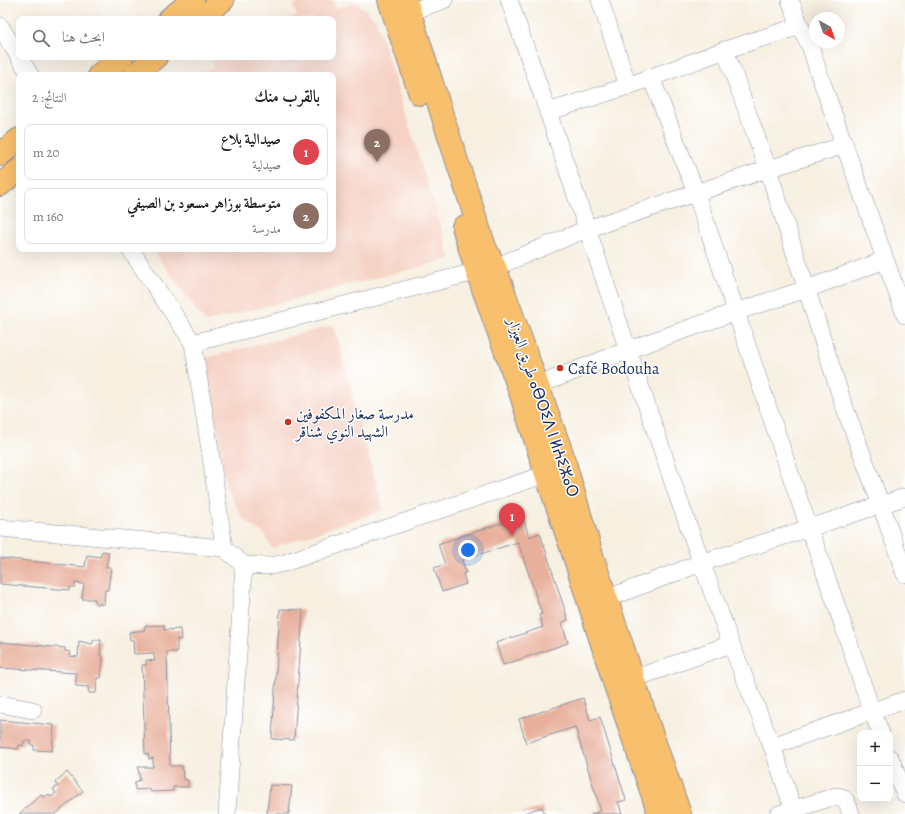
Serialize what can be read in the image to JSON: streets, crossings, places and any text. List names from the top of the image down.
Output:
{
  "streets": {
    "main road": ["طريق العيزار ⴰⴱⵔⵉⴷ ⵏ ⵍⵄⵉⵣⴰⵔ"]
  },
  "places": ["Café Bodouha", "مدرسة صغار المكفوفين الشهيد النوي شناقر"],
  "north": "bottom right",
  "page": {
    "search": "ابحث هنا",
    "heading": ["بالقرب منك", "النتائج: 2"],
    "list": [
      {
        "mark": "1",
        "name": "صيدالية بلاع",
        "note": "صيدلية",
        "value": "20 m"
      },
      {
        "mark": "2",
        "name": "متوسطة بوزاهر مسعود بن الصيفي",
        "note": "مدرسة",
        "value": "160 m"
      }
    ],
    "pins": ["2", "1"],
    "map_buttons": ["+", "−"]
  }
}
